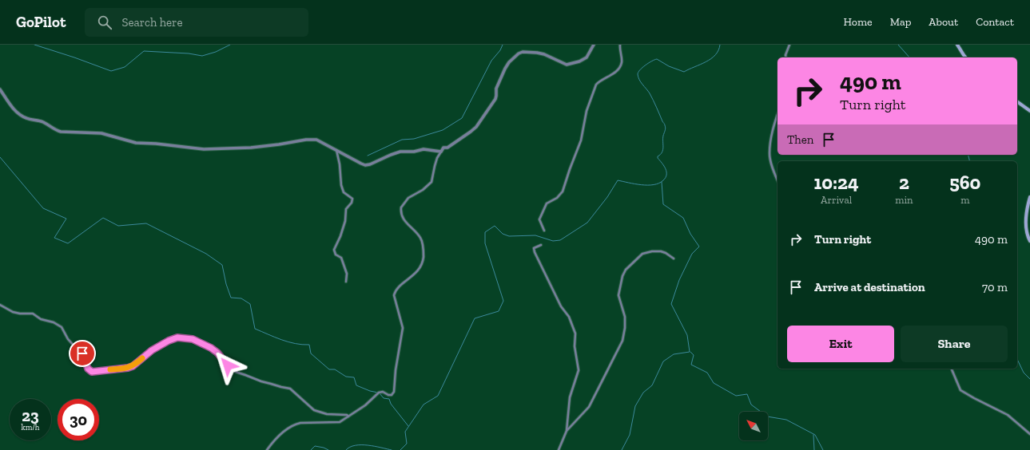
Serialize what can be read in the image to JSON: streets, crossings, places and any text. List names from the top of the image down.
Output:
{
  "north": "top left",
  "page": {
    "header": "GoPilot",
    "search": "Search here",
    "nav": [
      "Home",
      "Map",
      "About",
      "Contact"
    ],
    "turn": ["490 m", "Turn right"],
    "then": "Then",
    "eta": [
      "10:24",
      "Arrival",
      "2",
      "min",
      "560",
      "m"
    ],
    "list": [
      {
        "name": "Turn right",
        "value": "490 m"
      },
      {
        "name": "Arrive at destination",
        "value": "70 m"
      }
    ],
    "buttons": ["Exit", "Share"],
    "speed": "23 km/h",
    "limit": "30"
  }
}
